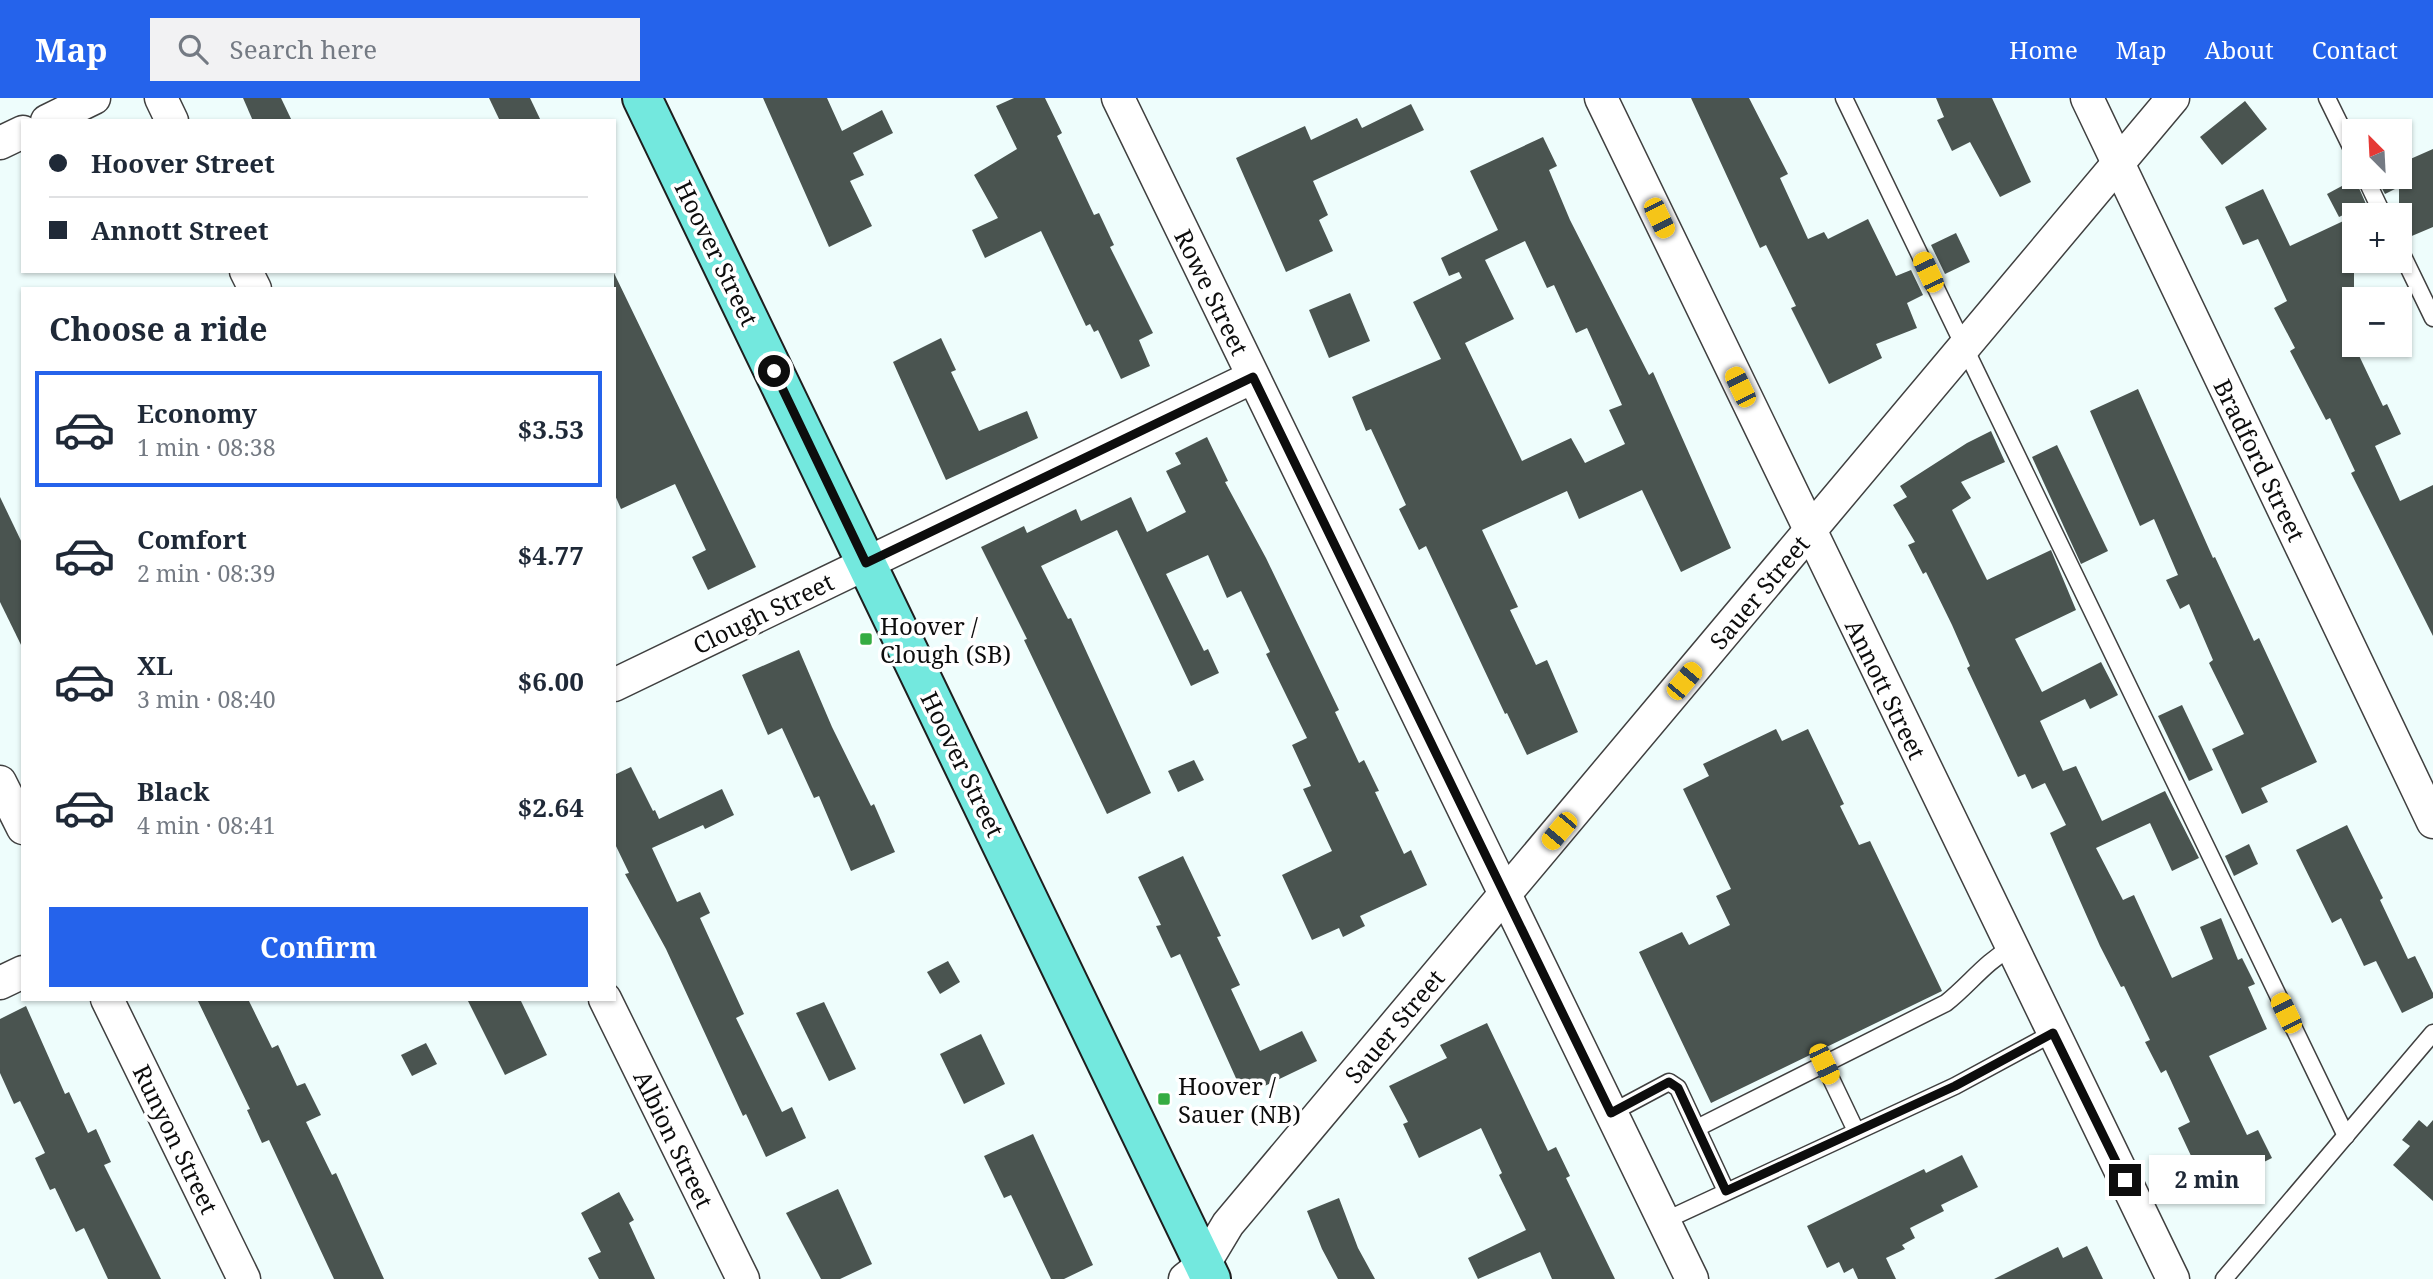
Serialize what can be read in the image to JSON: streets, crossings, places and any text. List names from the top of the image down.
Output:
{
  "streets": {
    "main road": ["Hoover Street"],
    "street": [
      "Rowe Street",
      "Bradford Street",
      "Sauer Street",
      "Clough Street",
      "Annott Street",
      "Runyon Street",
      "Albion Street"
    ]
  },
  "crossings": [
    ["Hoover Street", "Sauer Street"],
    ["Hoover Street", "Clough Street"],
    ["Rowe Street", "Sauer Street"],
    ["Rowe Street", "Clough Street"],
    ["Bradford Street", "Sauer Street"],
    ["Sauer Street", "Annott Street"]
  ],
  "places": {
    "transit": ["Hoover / Clough (SB)", "Hoover / Sauer (NB)"]
  },
  "north": "top left",
  "page": {
    "header": "Map",
    "search": "Search here",
    "nav": [
      "Home",
      "Map",
      "About",
      "Contact"
    ],
    "map_buttons": ["+", "−"],
    "banner": ["Hoover Street", "Annott Street"],
    "heading": "Choose a ride",
    "list": [
      {
        "name": "Economy",
        "note": "1 min · 08:38",
        "value": "$3.53"
      },
      {
        "name": "Comfort",
        "note": "2 min · 08:39",
        "value": "$4.77"
      },
      {
        "name": "XL",
        "note": "3 min · 08:40",
        "value": "$6.00"
      },
      {
        "name": "Black",
        "note": "4 min · 08:41",
        "value": "$2.64"
      }
    ],
    "buttons": "Confirm",
    "bubble": "2 min"
  }
}
